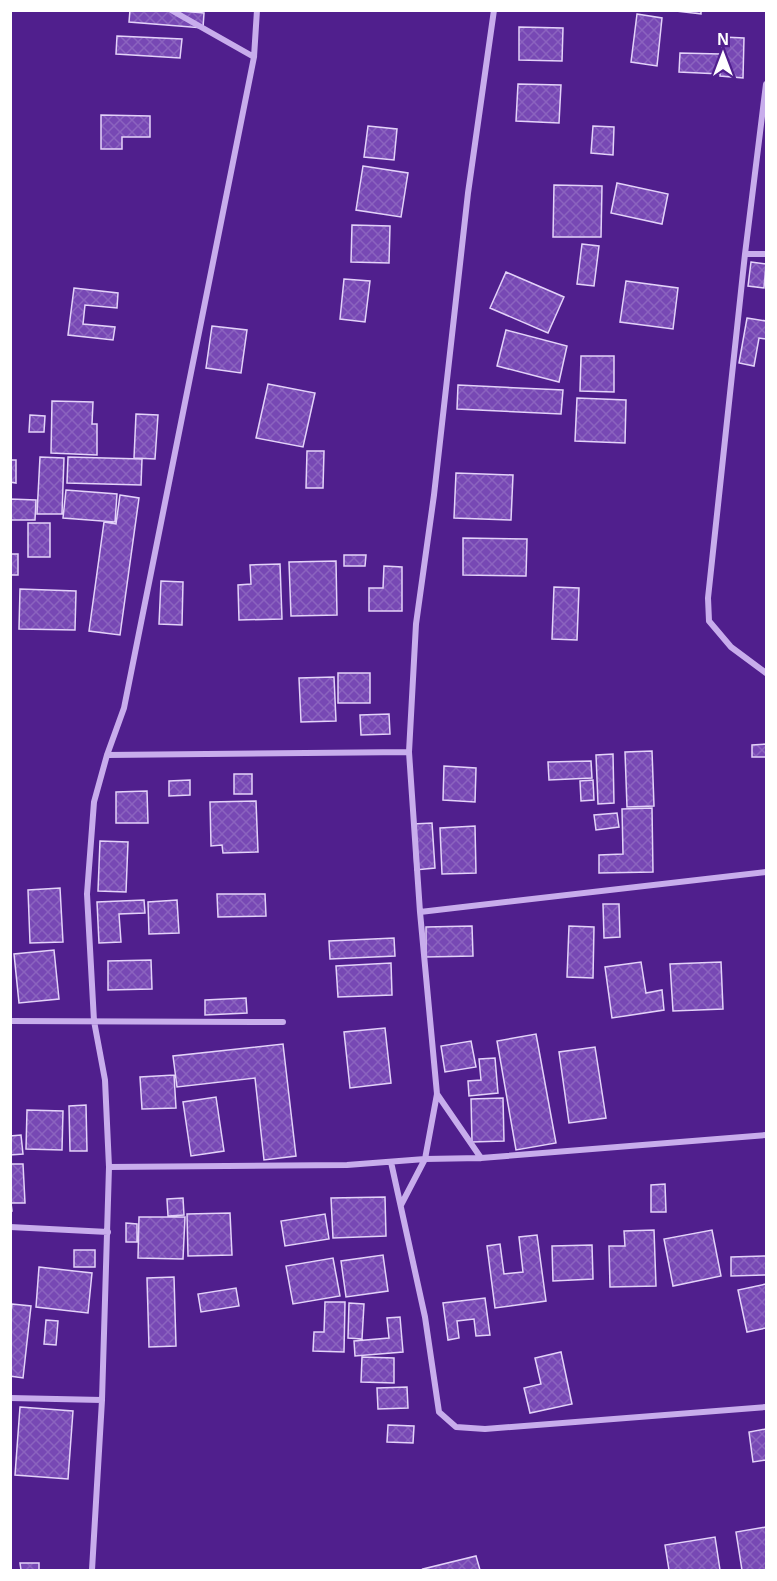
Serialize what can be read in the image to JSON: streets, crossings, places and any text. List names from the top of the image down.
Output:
{
  "north": "top"
}
